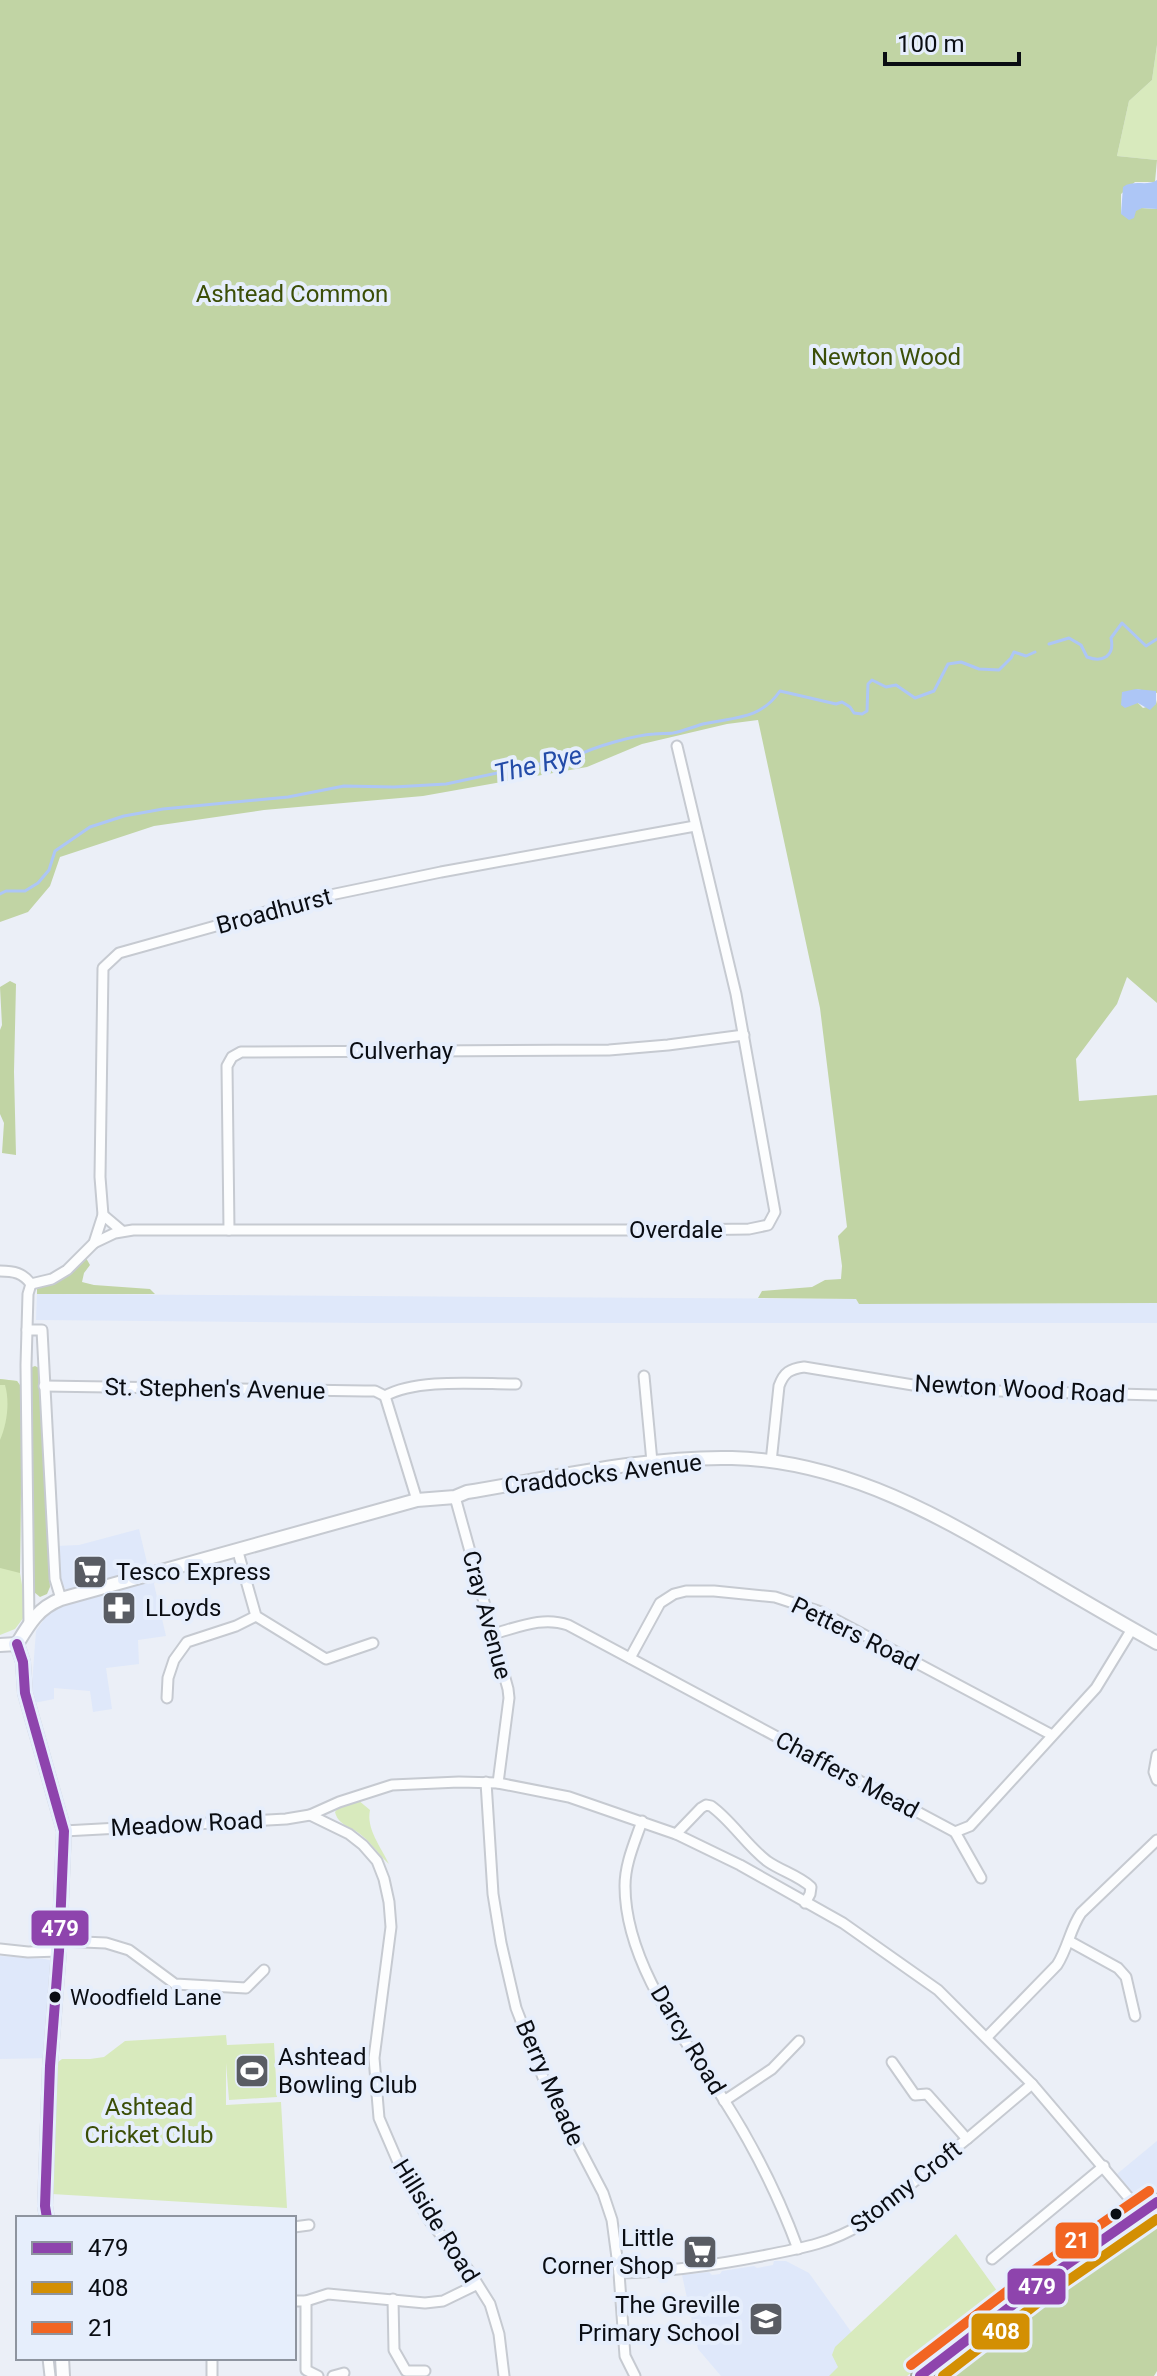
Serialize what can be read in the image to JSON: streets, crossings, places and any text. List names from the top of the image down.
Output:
{
  "streets": {
    "street": [
      "Broadhurst",
      "Culverhay",
      "Overdale",
      "St. Stephen's Avenue",
      "Newton Wood Road",
      "Craddocks Avenue",
      "Cray Avenue",
      "Petters Road",
      "Chaffers Mead",
      "Meadow Road",
      "Darcy Road",
      "Berry Meade",
      "Stonny Croft",
      "Hillside Road"
    ]
  },
  "crossings": [
    ["Broadhurst", "Overdale"],
    ["Culverhay", "Overdale"],
    ["Newton Wood Road", "Craddocks Avenue"],
    ["Craddocks Avenue", "Cray Avenue"],
    ["Cray Avenue", "Chaffers Mead"],
    ["Cray Avenue", "Meadow Road"],
    ["Petters Road", "Chaffers Mead"],
    ["Meadow Road", "Darcy Road"],
    ["Meadow Road", "Berry Meade"],
    ["Meadow Road", "Stonny Croft"],
    ["Meadow Road", "Hillside Road"],
    ["Darcy Road", "Stonny Croft"],
    ["Berry Meade", "Stonny Croft"]
  ],
  "water": ["The Rye"],
  "parks": ["Ashtead Common", "Newton Wood", "Ashtead Cricket Club"],
  "places": {
    "supermarket": ["Tesco Express", "Little Corner Shop"],
    "pharmacy": ["LLoyds"],
    "other": ["Woodfield Lane"],
    "sports": ["Ashtead Bowling Club"],
    "school or university": ["The Greville Primary School"]
  },
  "lines": ["transit line 479", "transit line 21", "transit line 408"],
  "legend": ["479", "408", "21"],
  "scale_bar": "100 m"
}
